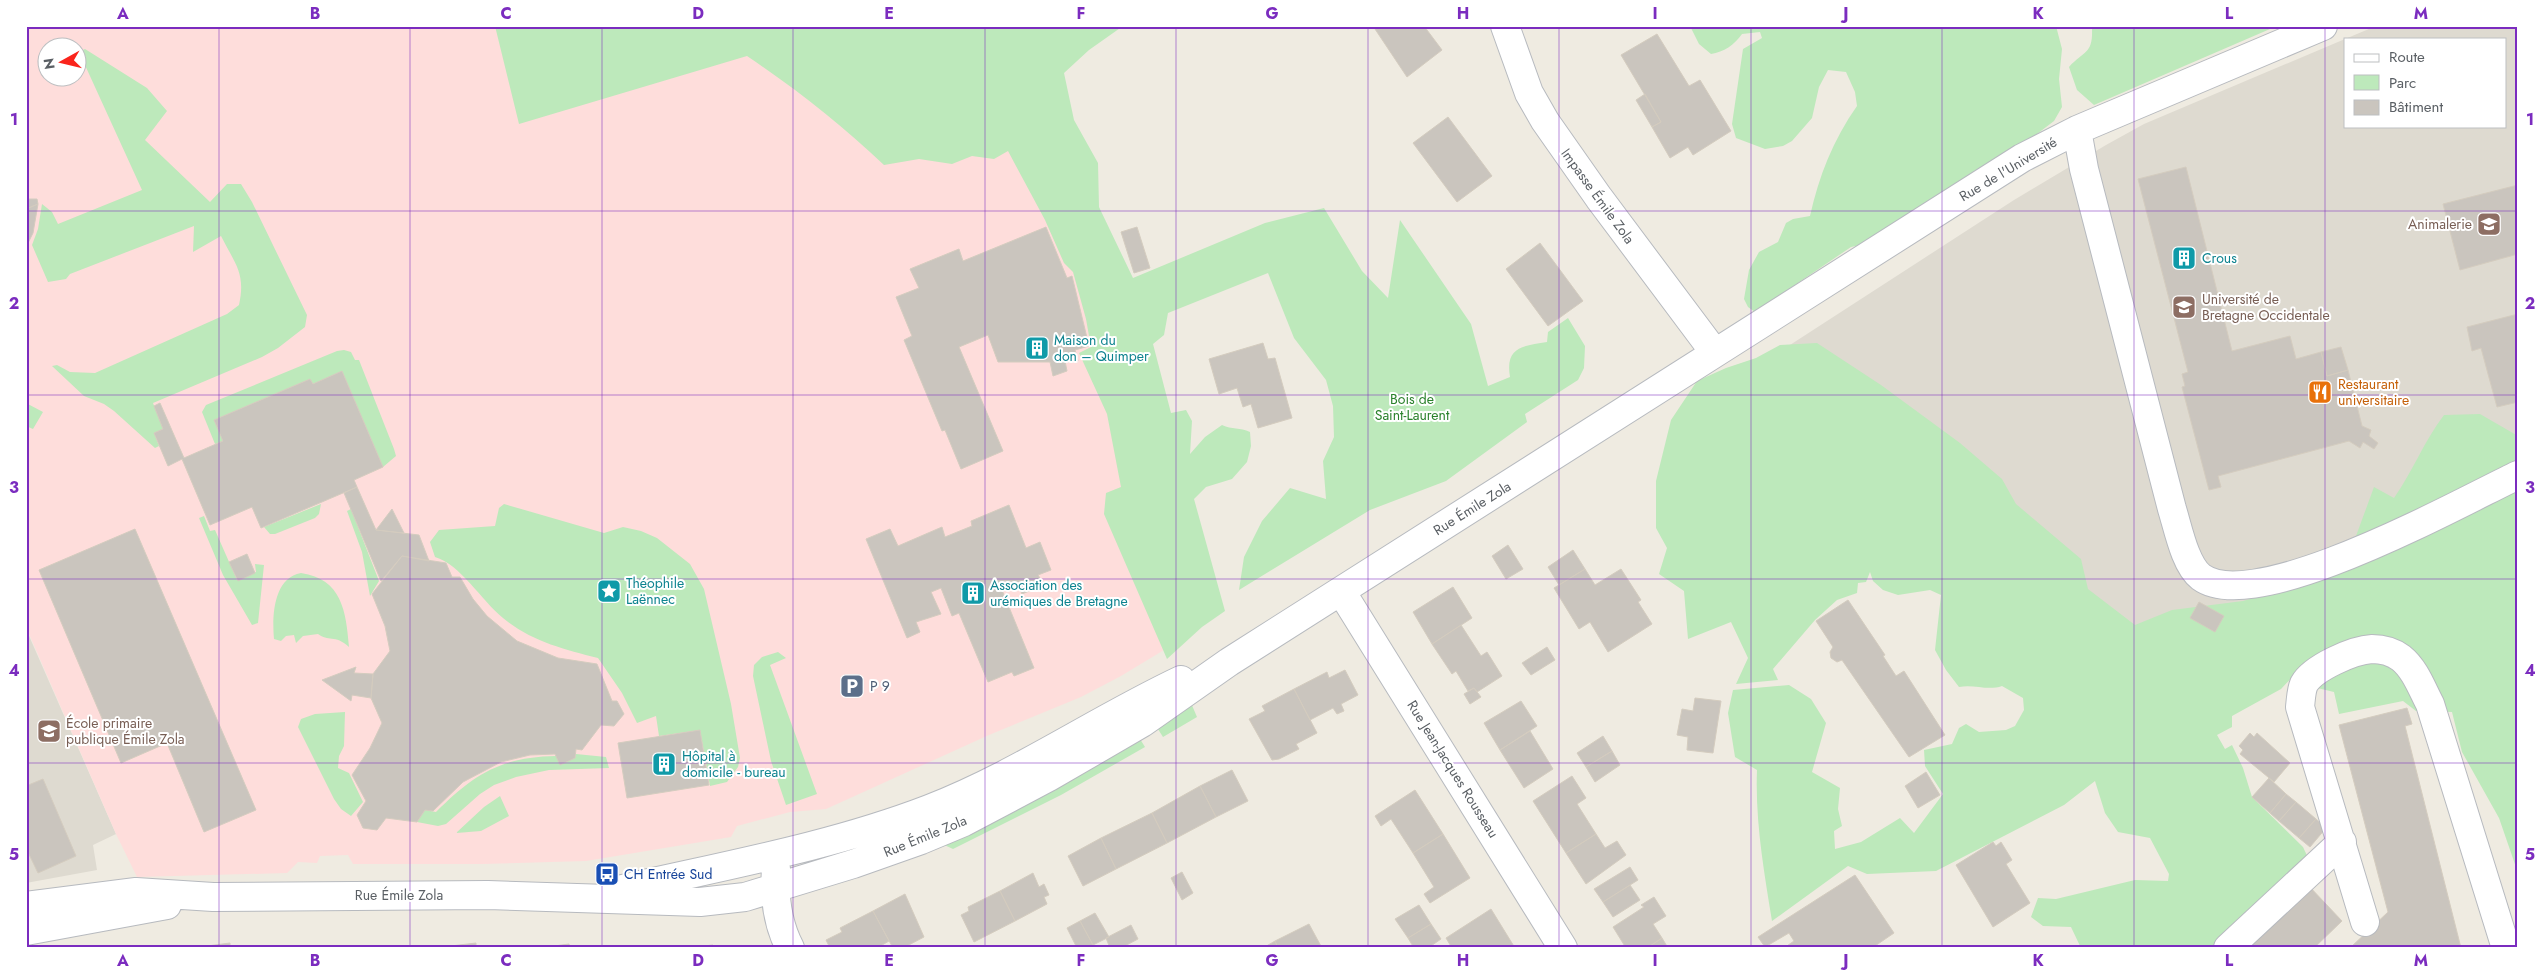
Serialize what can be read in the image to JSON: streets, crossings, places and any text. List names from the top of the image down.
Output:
{
  "streets": {
    "street": [
      "Rue de l'Université",
      "Impasse Émile Zola",
      "Rue Émile Zola",
      "Rue Jean-Jacques Rousseau"
    ]
  },
  "crossings": [
    ["Rue de l'Université", "Impasse Émile Zola"],
    ["Rue de l'Université", "Rue Émile Zola"],
    ["Impasse Émile Zola", "Rue Émile Zola"],
    ["Rue Émile Zola", "Rue Jean-Jacques Rousseau"]
  ],
  "parks": ["Bois de Saint-Laurent"],
  "places": {
    "school or university": ["Animalerie", "Université de Bretagne Occidentale", "École primaire publique Émile Zola"],
    "building": [
      "Crous",
      "Maison du don – Quimper",
      "Association des urémiques de Bretagne",
      "Hôpital à domicile - bureau"
    ],
    "restaurant": ["Restaurant universitaire"],
    "place": ["Théophile Laënnec"],
    "parking": ["P 9"],
    "bus stop": ["CH Entrée Sud"]
  },
  "legend": ["Route", "Parc", "Bâtiment"],
  "north": "left",
  "grid": {
    "columns": [
      "A",
      "B",
      "C",
      "D",
      "E",
      "F",
      "G",
      "H",
      "I",
      "J",
      "K",
      "L",
      "M"
    ],
    "rows": [
      "1",
      "2",
      "3",
      "4",
      "5"
    ]
  }
}
